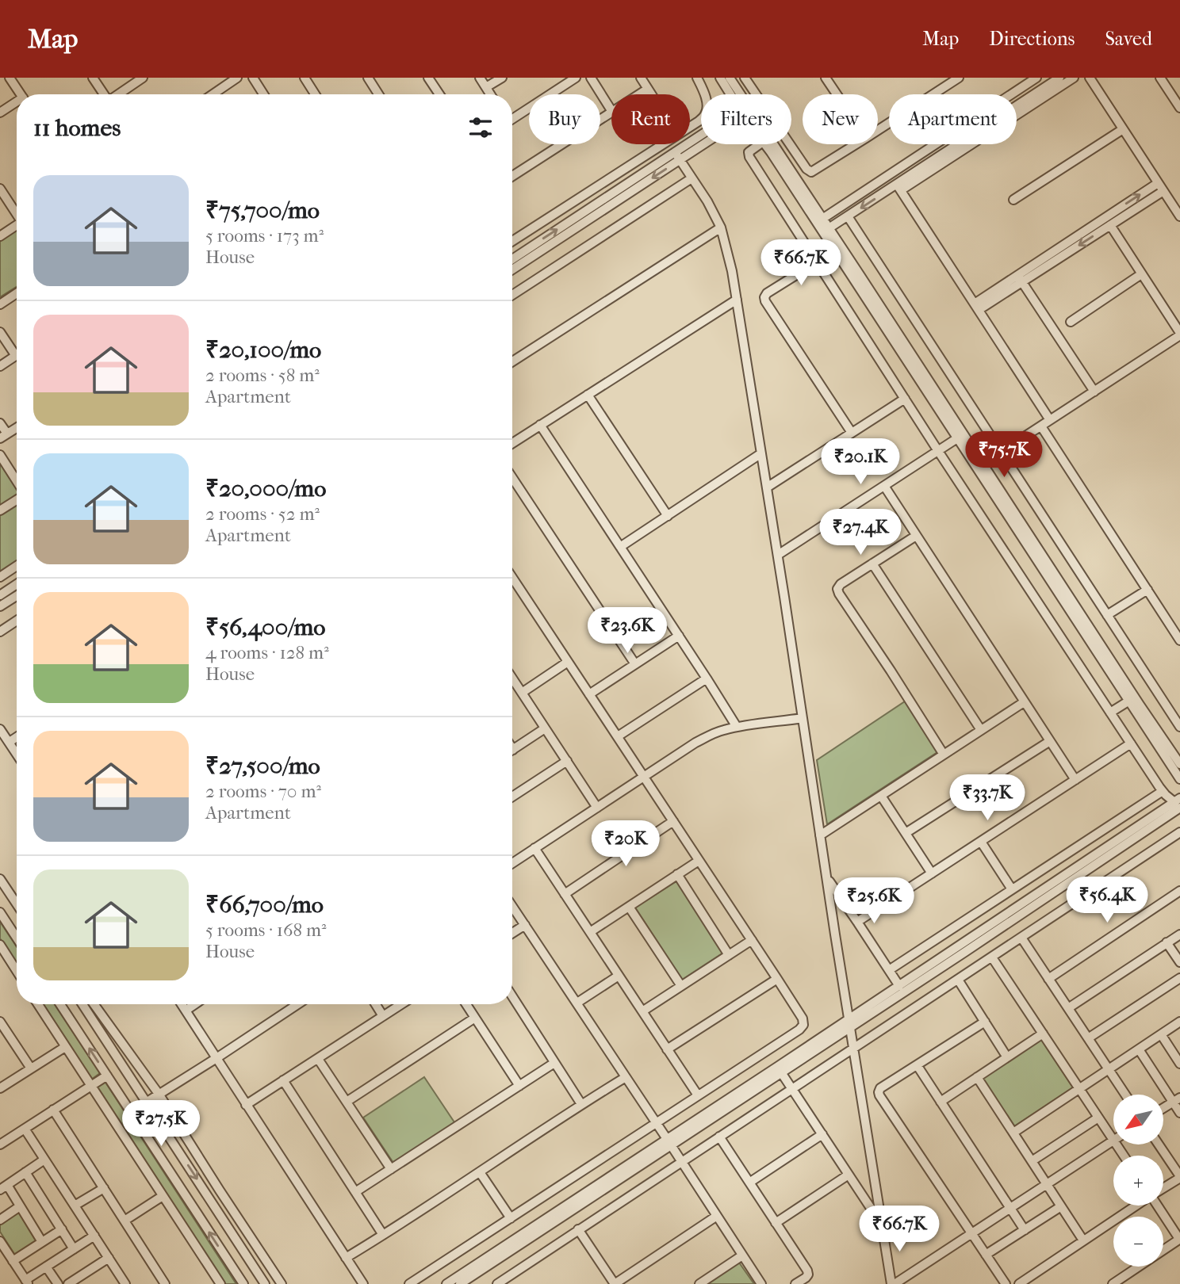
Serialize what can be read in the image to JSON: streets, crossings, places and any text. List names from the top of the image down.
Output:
{
  "north": "bottom left",
  "page": {
    "header": "Map",
    "nav": ["Map", "Directions", "Saved"],
    "chip": [
      "Buy",
      "Rent",
      "Filters",
      "New",
      "Apartment"
    ],
    "heading": "11 homes",
    "list": [
      {
        "name": "₹75,700/mo",
        "note": "5 rooms · 173 m² · House"
      },
      {
        "name": "₹20,100/mo",
        "note": "2 rooms · 58 m² · Apartment"
      },
      {
        "name": "₹20,000/mo",
        "note": "2 rooms · 52 m² · Apartment"
      },
      {
        "name": "₹56,400/mo",
        "note": "4 rooms · 128 m² · House"
      },
      {
        "name": "₹27,500/mo",
        "note": "2 rooms · 70 m² · Apartment"
      },
      {
        "name": "₹66,700/mo",
        "note": "5 rooms · 168 m² · House"
      }
    ],
    "price": [
      "₹66.7K",
      "₹75.7K",
      "₹20.1K",
      "₹27.4K",
      "₹23.6K",
      "₹33.7K",
      "₹20K",
      "₹56.4K",
      "₹25.6K",
      "₹27.5K",
      "₹66.7K"
    ],
    "map_buttons": ["+", "−"]
  }
}
